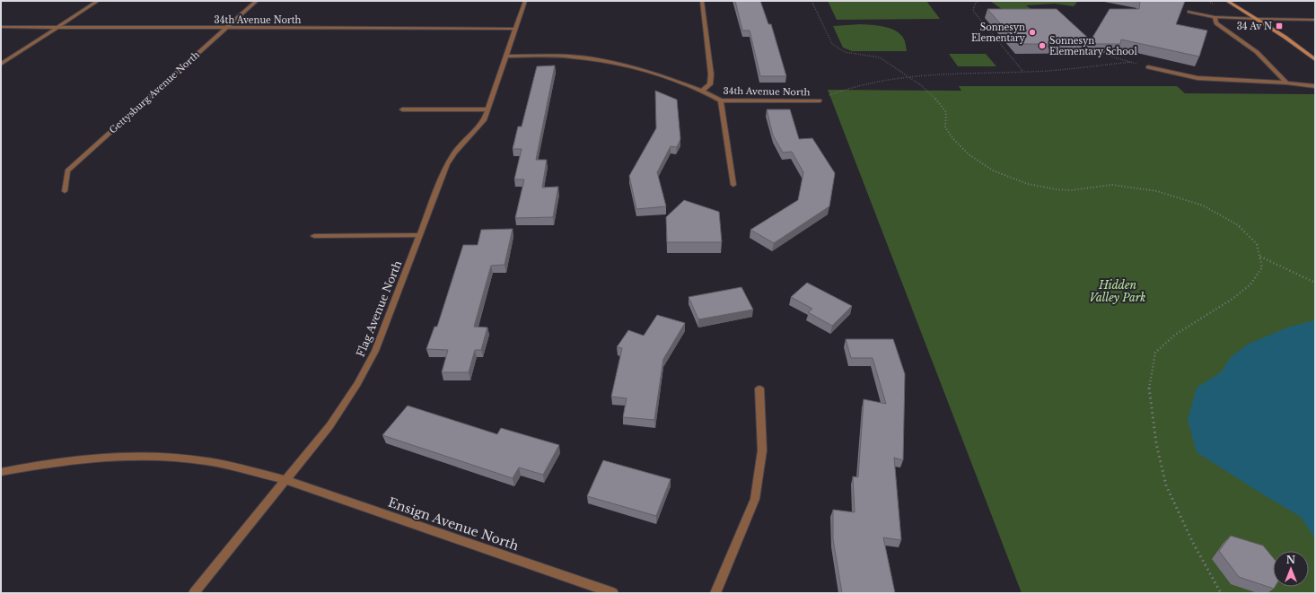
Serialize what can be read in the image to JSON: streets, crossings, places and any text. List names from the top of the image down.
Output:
{
  "streets": {
    "street": [
      "34th Avenue North",
      "Gettysburg Avenue North",
      "Flag Avenue North",
      "Ensign Avenue North"
    ]
  },
  "crossings": [
    ["34th Avenue North", "Gettysburg Avenue North"],
    ["34th Avenue North", "Flag Avenue North"],
    ["Flag Avenue North", "Ensign Avenue North"]
  ],
  "parks": ["Hidden Valley Park"],
  "places": {
    "transit": ["34 Av N"],
    "other": ["Sonnesyn Elementary", "Sonnesyn Elementary School"]
  },
  "north": "top"
}
